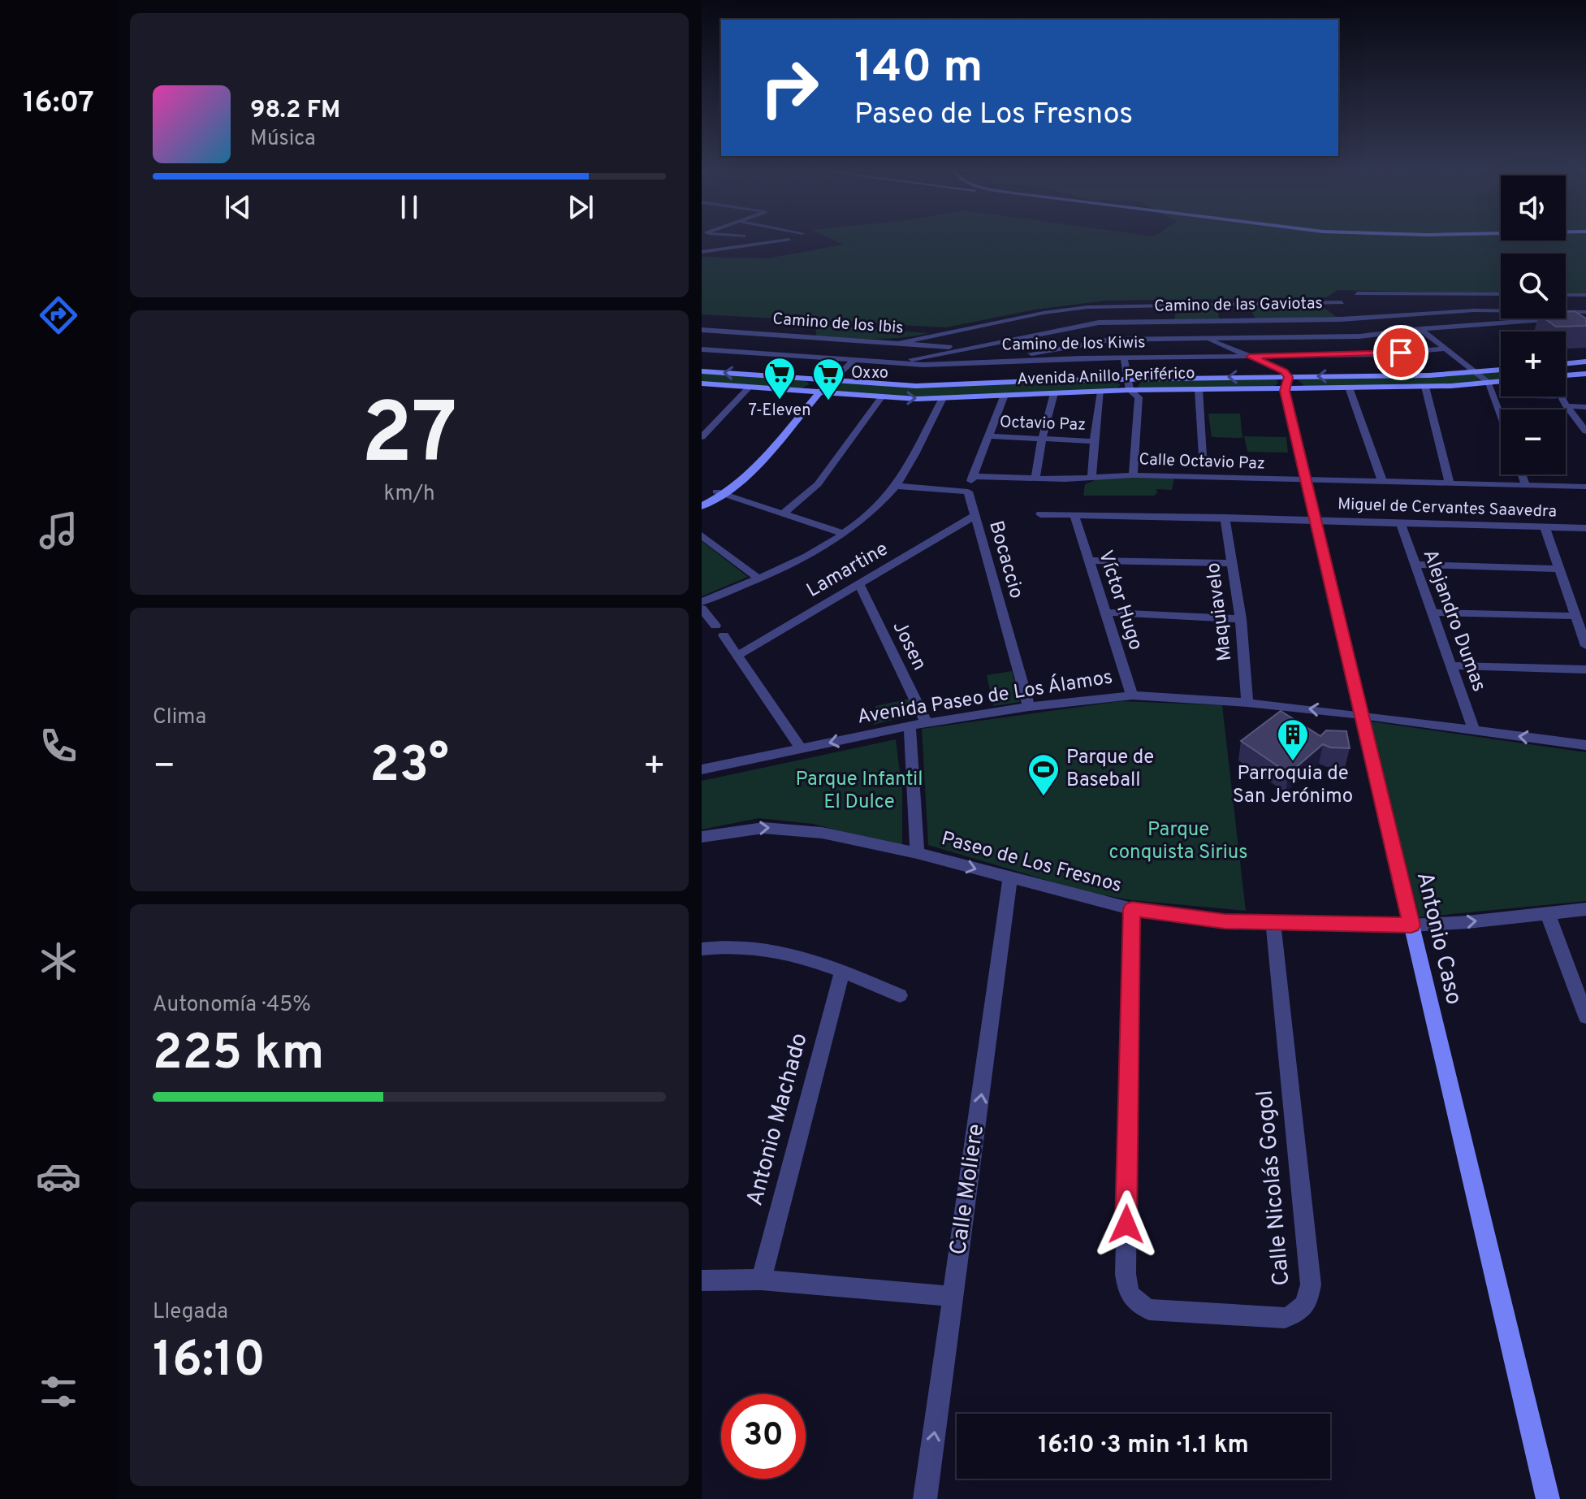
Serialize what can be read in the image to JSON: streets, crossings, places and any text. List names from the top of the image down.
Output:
{
  "streets": {
    "street": [
      "Camino de las Gaviotas",
      "Camino de los Ibis",
      "Camino de los Kiwis",
      "Avenida Anillo Periférico",
      "Octavio Paz",
      "Calle Octavio Paz",
      "Miguel de Cervantes Saavedra",
      "Bocaccio",
      "Lamartine",
      "Víctor Hugo",
      "Maquiavelo",
      "Alejandro Dumas",
      "Josen",
      "Avenida Paseo de Los Álamos",
      "Paseo de Los Fresnos",
      "Antonio Caso",
      "Antonio Machado",
      "Calle Nicolás Gogol",
      "Calle Moliere"
    ]
  },
  "crossings": [
    ["Camino de las Gaviotas", "Camino de los Ibis"],
    ["Camino de las Gaviotas", "Camino de los Kiwis"],
    ["Camino de los Ibis", "Camino de los Kiwis"],
    ["Avenida Anillo Periférico", "Antonio Caso"],
    ["Calle Octavio Paz", "Antonio Caso"],
    ["Miguel de Cervantes Saavedra", "Víctor Hugo"],
    ["Miguel de Cervantes Saavedra", "Maquiavelo"],
    ["Miguel de Cervantes Saavedra", "Alejandro Dumas"],
    ["Miguel de Cervantes Saavedra", "Antonio Caso"],
    ["Bocaccio", "Lamartine"],
    ["Bocaccio", "Avenida Paseo de Los Álamos"],
    ["Lamartine", "Josen"],
    ["Víctor Hugo", "Avenida Paseo de Los Álamos"],
    ["Maquiavelo", "Avenida Paseo de Los Álamos"],
    ["Alejandro Dumas", "Avenida Paseo de Los Álamos"],
    ["Josen", "Avenida Paseo de Los Álamos"],
    ["Avenida Paseo de Los Álamos", "Antonio Caso"],
    ["Paseo de Los Fresnos", "Antonio Caso"],
    ["Paseo de Los Fresnos", "Calle Nicolás Gogol"],
    ["Paseo de Los Fresnos", "Calle Moliere"]
  ],
  "one_way": ["Paseo de Los Fresnos", "Calle Moliere"],
  "parks": ["Parque Infantil El Dulce", "Parque conquista Sirius"],
  "places": {
    "supermarket": ["7-Eleven", "Oxxo"],
    "building": ["Parroquia de San Jerónimo"],
    "sports": ["Parque de Baseball"]
  },
  "page": {
    "tabs": "16:07",
    "turn": ["140 m", "Paseo de Los Fresnos"],
    "song": ["98.2 FM", "Música"],
    "map_buttons": ["+", "−"],
    "tile": [
      ["27", "km/h"],
      "Clima",
      ["Autonomía · 45%", "225 km"],
      ["Llegada", "16:10"]
    ],
    "heat": ["−", "23°", "+"],
    "limit": "30",
    "trip": "16:10 · 3 min · 1.1 km"
  }
}
